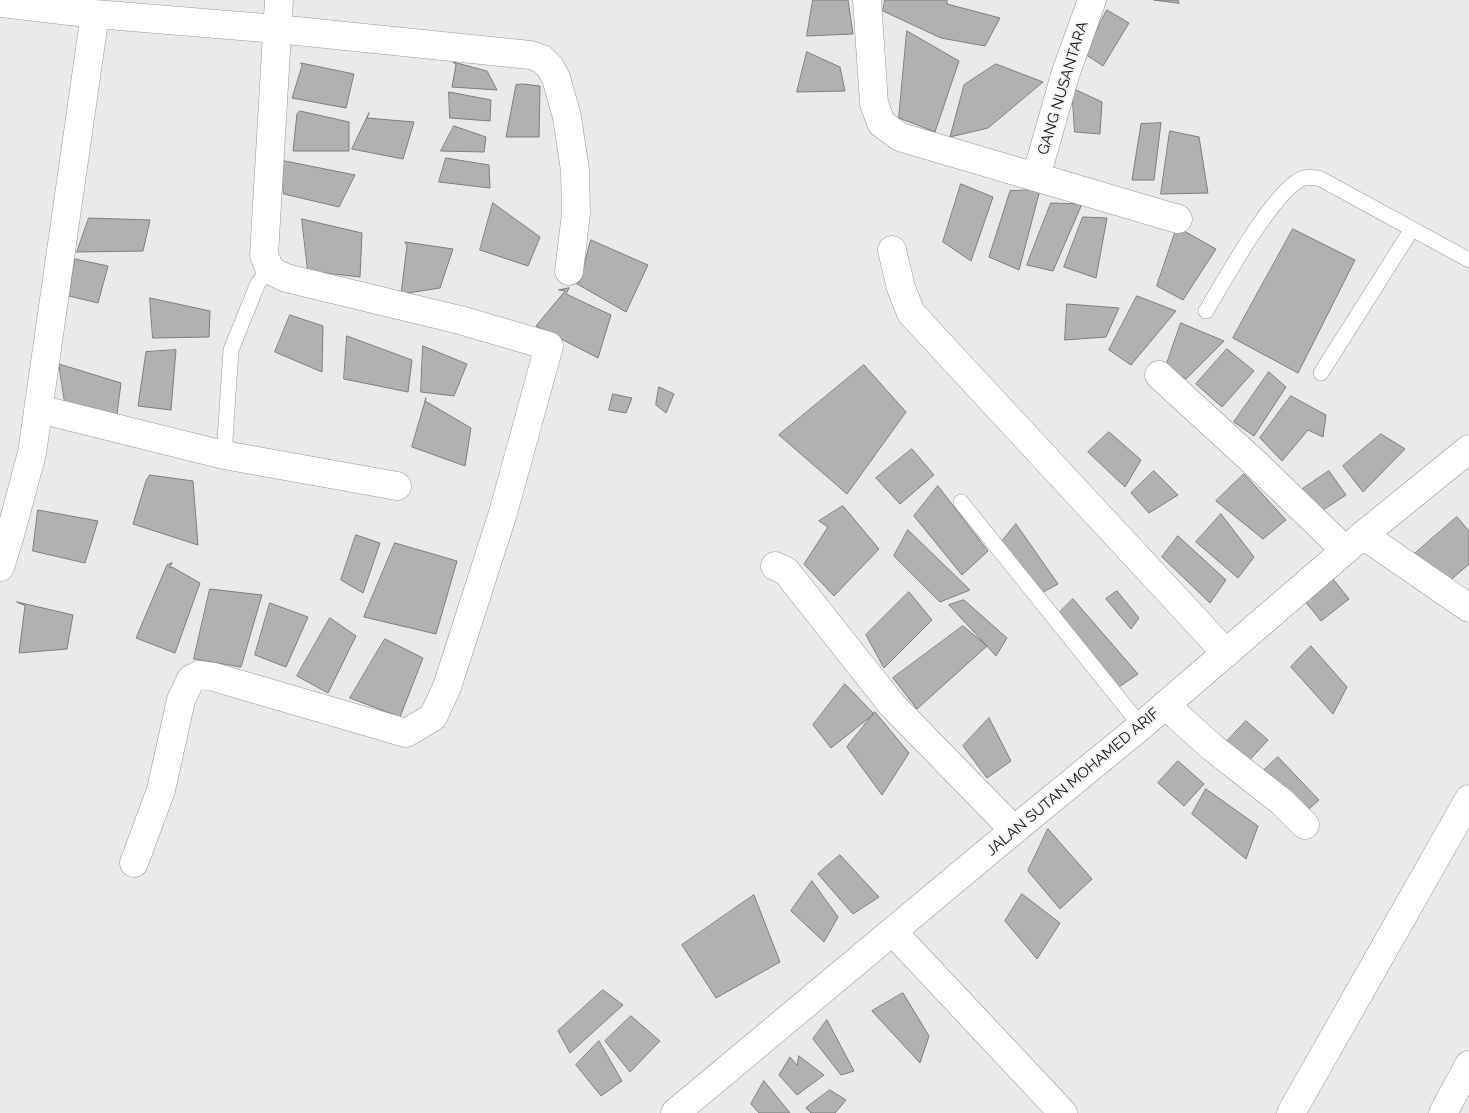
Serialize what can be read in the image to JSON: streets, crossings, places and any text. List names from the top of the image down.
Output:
{
  "streets": {
    "street": ["GANG NUSANTARA", "JALAN SUTAN MOHAMED ARIF"]
  }
}
